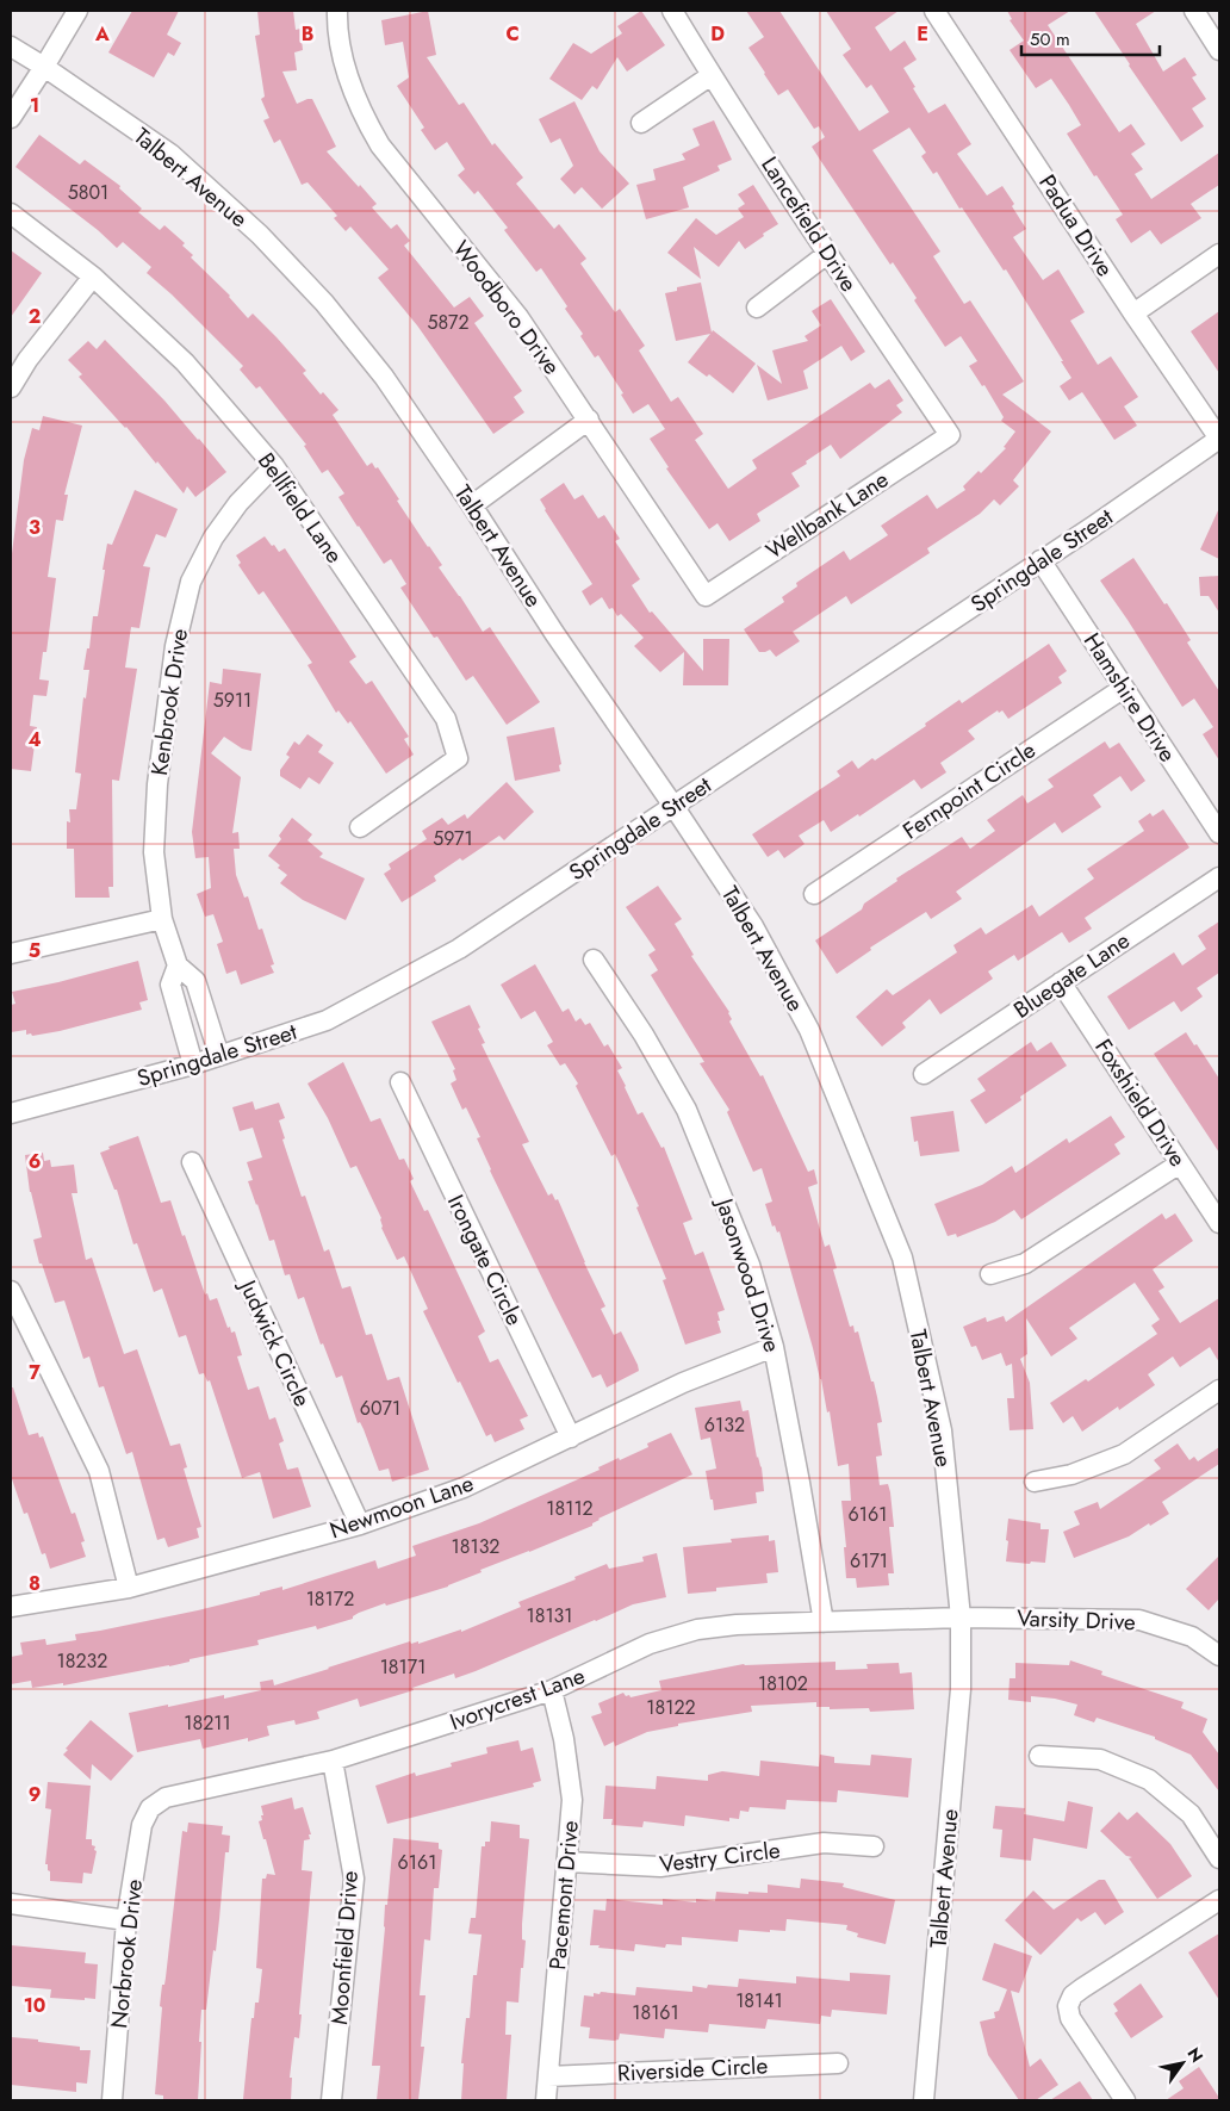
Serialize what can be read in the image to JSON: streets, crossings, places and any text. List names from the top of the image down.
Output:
{
  "streets": {
    "street": [
      "Talbert Avenue",
      "Lancefield Drive",
      "Padua Drive",
      "Woodboro Drive",
      "Bellfield Lane",
      "Wellbank Lane",
      "Springdale Street",
      "Hamshire Drive",
      "Kenbrook Drive",
      "Fernpoint Circle",
      "Bluegate Lane",
      "Foxshield Drive",
      "Irongate Circle",
      "Jasonwood Drive",
      "Judwick Circle",
      "Newmoon Lane",
      "Varsity Drive",
      "Ivorycrest Lane",
      "Vestry Circle",
      "Pacemont Drive",
      "Moonfield Drive",
      "Norbrook Drive",
      "Riverside Circle"
    ]
  },
  "crossings": [
    ["Talbert Avenue", "Springdale Street"],
    ["Talbert Avenue", "Varsity Drive"],
    ["Talbert Avenue", "Ivorycrest Lane"],
    ["Lancefield Drive", "Wellbank Lane"],
    ["Padua Drive", "Springdale Street"],
    ["Woodboro Drive", "Wellbank Lane"],
    ["Bellfield Lane", "Kenbrook Drive"],
    ["Springdale Street", "Hamshire Drive"],
    ["Springdale Street", "Kenbrook Drive"],
    ["Hamshire Drive", "Fernpoint Circle"],
    ["Bluegate Lane", "Foxshield Drive"],
    ["Irongate Circle", "Newmoon Lane"],
    ["Jasonwood Drive", "Newmoon Lane"],
    ["Jasonwood Drive", "Ivorycrest Lane"],
    ["Judwick Circle", "Newmoon Lane"],
    ["Varsity Drive", "Ivorycrest Lane"],
    ["Ivorycrest Lane", "Pacemont Drive"],
    ["Ivorycrest Lane", "Moonfield Drive"],
    ["Ivorycrest Lane", "Norbrook Drive"],
    ["Vestry Circle", "Pacemont Drive"],
    ["Pacemont Drive", "Riverside Circle"]
  ],
  "house_numbers": [
    "5801",
    "5872",
    "5911",
    "5971",
    "6071",
    "6132",
    "18112",
    "6161",
    "18132",
    "6171",
    "18172",
    "18131",
    "18232",
    "18171",
    "18102",
    "18122",
    "18211",
    "6161",
    "18141",
    "18161"
  ],
  "scale_bar": "50 m",
  "north": "top right",
  "grid": {
    "columns": [
      "A",
      "B",
      "C",
      "D",
      "E"
    ],
    "rows": [
      "1",
      "2",
      "3",
      "4",
      "5",
      "6",
      "7",
      "8",
      "9",
      "10"
    ]
  }
}
